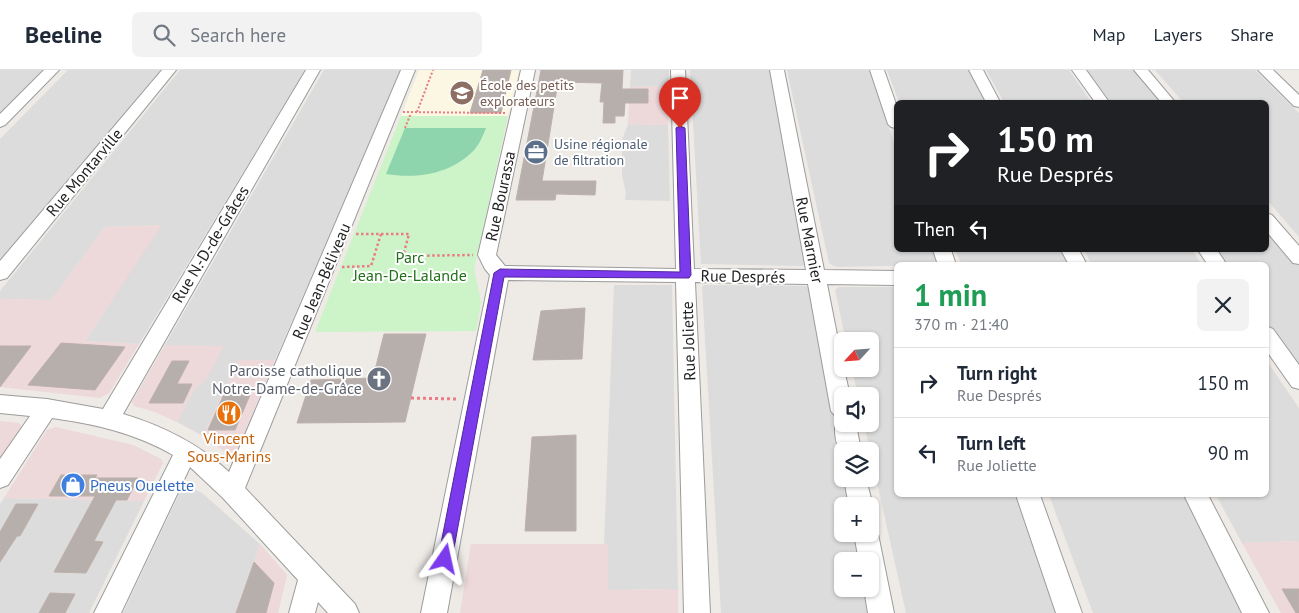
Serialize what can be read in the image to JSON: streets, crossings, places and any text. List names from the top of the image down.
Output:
{
  "streets": {
    "street": [
      "Rue Montarville",
      "Rue Bourassa",
      "Rue Marmier",
      "Rue N.-D.-de-Grâces",
      "Rue Després",
      "Rue Jean-Béliveau",
      "Rue Joliette"
    ]
  },
  "crossings": [
    ["Rue Bourassa", "Rue Després"],
    ["Rue Marmier", "Rue Després"],
    ["Rue Després", "Rue Joliette"]
  ],
  "parks": ["Parc Jean-De-Lalande"],
  "places": {
    "school or university": ["École des petits explorateurs"],
    "office": ["Usine régionale de filtration"],
    "church": ["Paroisse catholique Notre-Dame-de-Grâce"],
    "restaurant": ["Vincent Sous-Marins"],
    "shop": ["Pneus Ouelette"]
  },
  "north": "bottom left",
  "page": {
    "header": "Beeline",
    "search": "Search here",
    "nav": ["Map", "Layers", "Share"],
    "turn": ["150 m", "Rue Després"],
    "then": "Then",
    "heading": ["1 min", "370 m · 21:40"],
    "map_buttons": ["+", "−"],
    "list": [
      {
        "name": "Turn right",
        "note": "Rue Després",
        "value": "150 m"
      },
      {
        "name": "Turn left",
        "note": "Rue Joliette",
        "value": "90 m"
      }
    ]
  }
}
